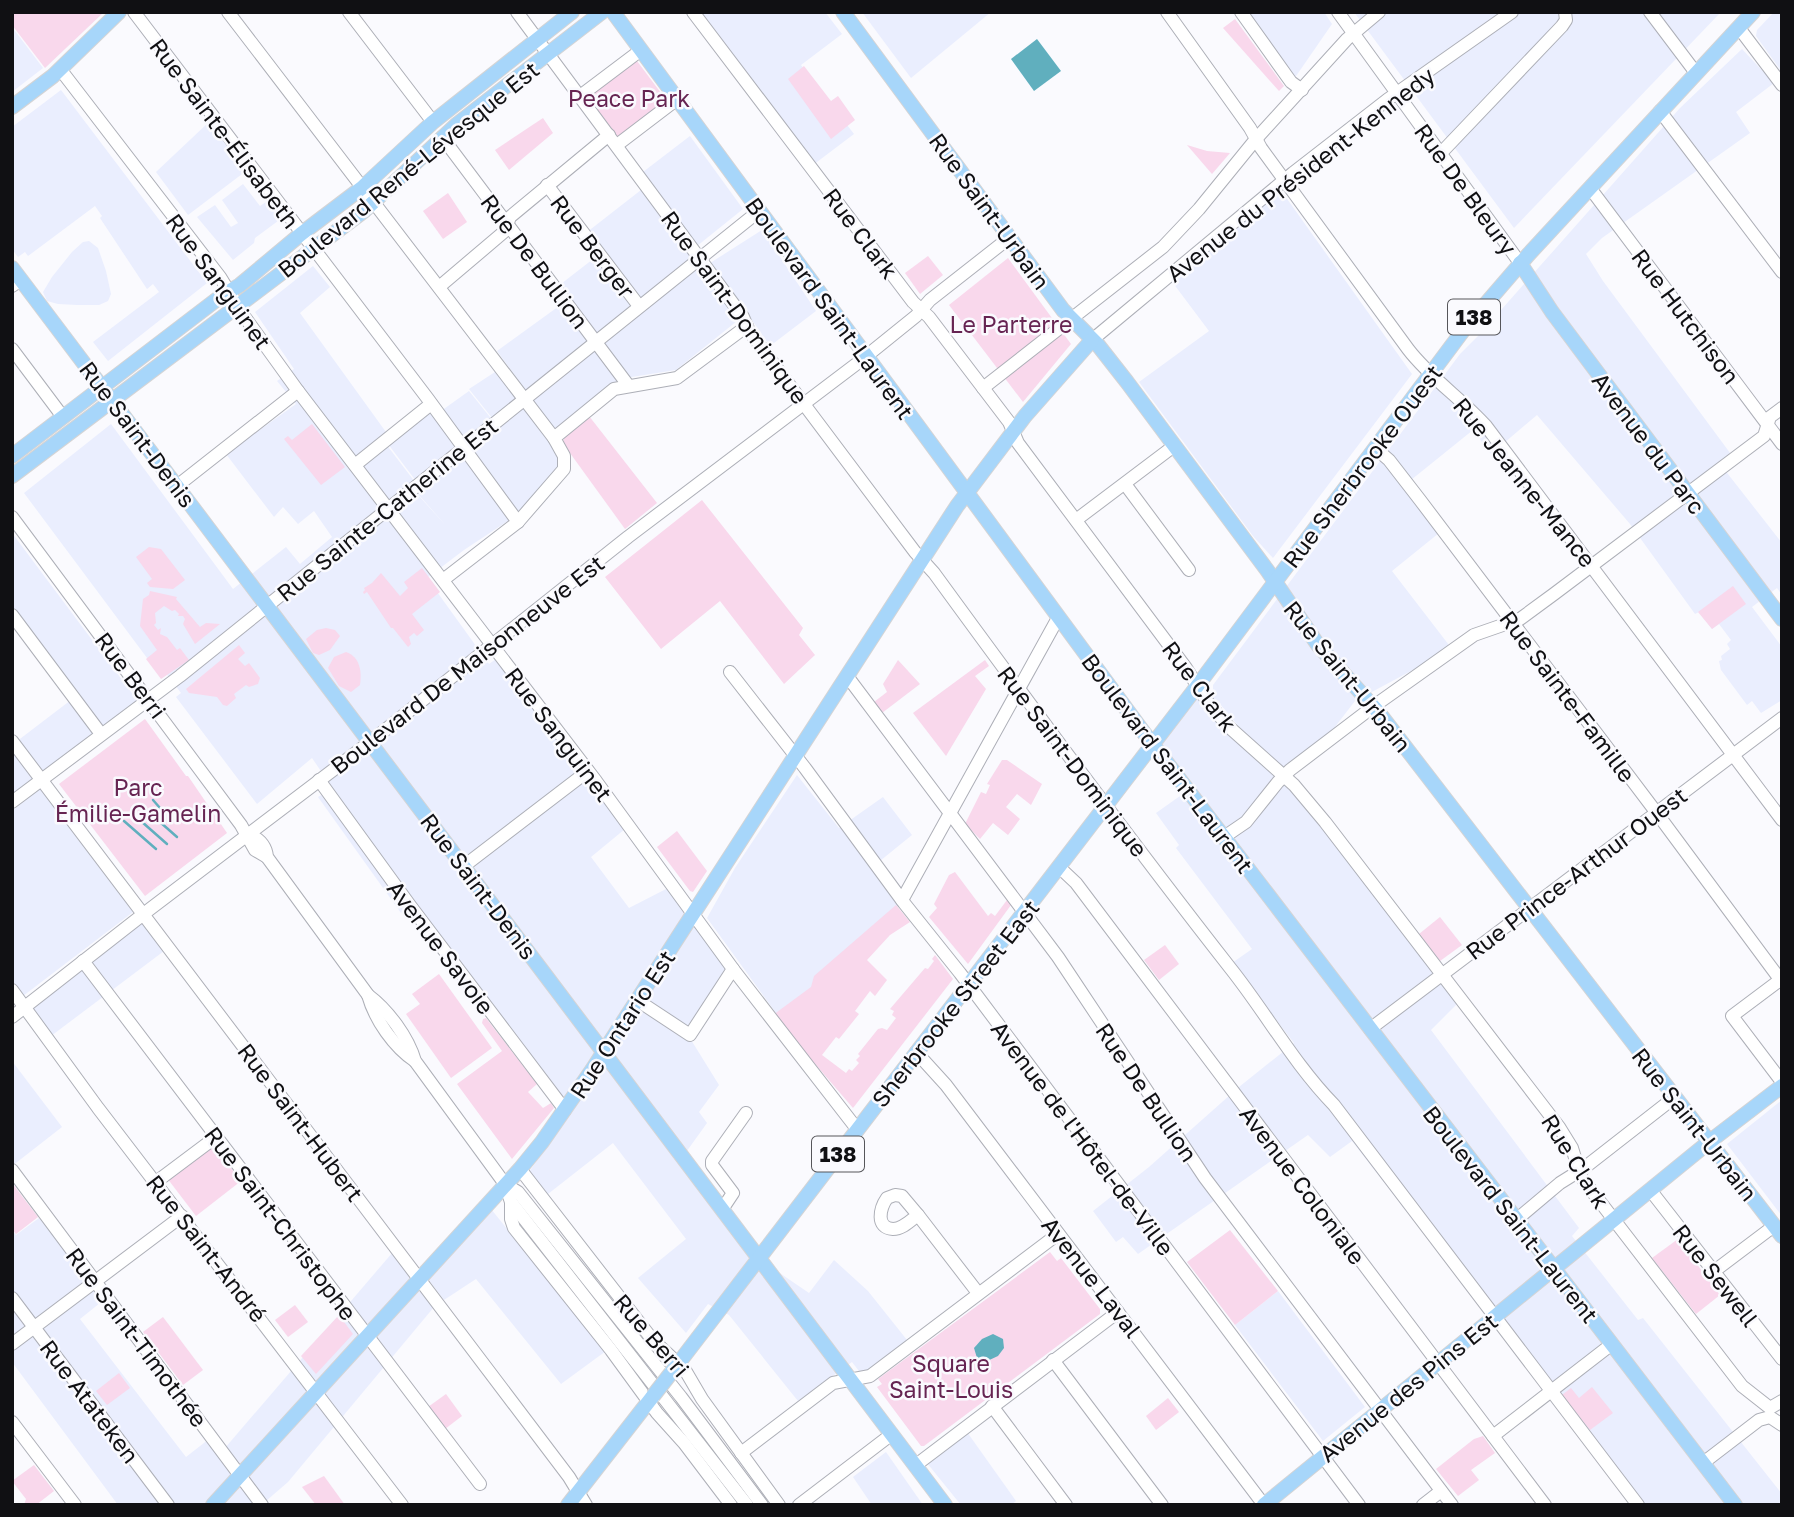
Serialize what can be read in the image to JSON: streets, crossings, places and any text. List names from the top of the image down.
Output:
{
  "streets": {
    "main road": [
      "Boulevard René-Lévesque Est",
      "Rue Saint-Urbain",
      "Boulevard Saint-Laurent",
      "138",
      "Rue Saint-Denis",
      "Avenue du Parc",
      "Rue Sherbrooke Ouest",
      "Sherbrooke Street East",
      "Rue Ontario Est",
      "Avenue des Pins Est"
    ],
    "street": [
      "Rue Sainte-Élisabeth",
      "Avenue du Président-Kennedy",
      "Rue De Bleury",
      "Rue Clark",
      "Rue Berger",
      "Rue De Bullion",
      "Rue Sanguinet",
      "Rue Saint-Dominique",
      "Rue Hutchison",
      "Rue Jeanne-Mance",
      "Rue Sainte-Catherine Est",
      "Boulevard De Maisonneuve Est",
      "Rue Berri",
      "Rue Sainte-Famille",
      "Rue Prince-Arthur Ouest",
      "Avenue Savoie",
      "Rue Saint-Hubert",
      "Avenue de l'Hôtel-de-Ville",
      "Avenue Coloniale",
      "Rue Saint-Christophe",
      "Rue Saint-André",
      "Rue Sewell",
      "Avenue Laval",
      "Rue Saint-Timothée",
      "Rue Atateken"
    ]
  },
  "crossings": [
    ["Rue Sainte-Élisabeth", "Boulevard René-Lévesque Est"],
    ["Rue Sainte-Élisabeth", "Rue Sainte-Catherine Est"],
    ["Boulevard René-Lévesque Est", "Rue De Bullion"],
    ["Boulevard René-Lévesque Est", "Rue Sanguinet"],
    ["Boulevard René-Lévesque Est", "Rue Saint-Dominique"],
    ["Boulevard René-Lévesque Est", "Rue Saint-Denis"],
    ["Avenue du Président-Kennedy", "Rue De Bleury"],
    ["Avenue du Président-Kennedy", "Rue Saint-Urbain"],
    ["Avenue du Président-Kennedy", "Rue Jeanne-Mance"],
    ["Avenue du Président-Kennedy", "Rue Ontario Est"],
    ["Rue De Bleury", "Avenue du Parc"],
    ["Rue De Bleury", "Rue Sherbrooke Ouest"],
    ["Rue Saint-Urbain", "Rue Sherbrooke Ouest"],
    ["Rue Saint-Urbain", "Boulevard De Maisonneuve Est"],
    ["Rue Saint-Urbain", "Rue Prince-Arthur Ouest"],
    ["Rue Saint-Urbain", "Rue Ontario Est"],
    ["Rue Saint-Urbain", "Avenue des Pins Est"],
    ["Rue Clark", "Rue Sherbrooke Ouest"],
    ["Rue Clark", "Boulevard De Maisonneuve Est"],
    ["Rue Clark", "Rue Prince-Arthur Ouest"],
    ["Rue Clark", "Rue Ontario Est"],
    ["Rue Clark", "Avenue des Pins Est"],
    ["Rue Berger", "Rue Sainte-Catherine Est"],
    ["Rue De Bullion", "Rue Sainte-Catherine Est"],
    ["Rue De Bullion", "Sherbrooke Street East"],
    ["Rue De Bullion", "Rue Ontario Est"],
    ["Rue De Bullion", "Avenue des Pins Est"],
    ["Rue Sanguinet", "Rue Sainte-Catherine Est"],
    ["Rue Sanguinet", "Boulevard De Maisonneuve Est"],
    ["Rue Sanguinet", "Sherbrooke Street East"],
    ["Rue Sanguinet", "Rue Ontario Est"],
    ["Rue Saint-Dominique", "Rue Sainte-Catherine Est"],
    ["Rue Saint-Dominique", "Boulevard De Maisonneuve Est"],
    ["Rue Saint-Dominique", "Sherbrooke Street East"],
    ["Rue Saint-Dominique", "Rue Ontario Est"],
    ["Rue Saint-Dominique", "Avenue des Pins Est"],
    ["Boulevard Saint-Laurent", "Rue Sherbrooke Ouest"],
    ["Boulevard Saint-Laurent", "Rue Sainte-Catherine Est"],
    ["Boulevard Saint-Laurent", "Boulevard De Maisonneuve Est"],
    ["Boulevard Saint-Laurent", "Rue Prince-Arthur Ouest"],
    ["Boulevard Saint-Laurent", "Sherbrooke Street East"],
    ["Boulevard Saint-Laurent", "Rue Ontario Est"],
    ["Boulevard Saint-Laurent", "Avenue des Pins Est"],
    ["Rue Hutchison", "Rue Sherbrooke Ouest"],
    ["138", "Rue Berri"],
    ["138", "Sherbrooke Street East"],
    ["138", "Rue Saint-Hubert"],
    ["Rue Saint-Denis", "Rue Sainte-Catherine Est"],
    ["Rue Saint-Denis", "Boulevard De Maisonneuve Est"],
    ["Rue Saint-Denis", "Sherbrooke Street East"],
    ["Rue Saint-Denis", "Rue Ontario Est"],
    ["Avenue du Parc", "Rue Sherbrooke Ouest"],
    ["Rue Sherbrooke Ouest", "Rue Jeanne-Mance"],
    ["Rue Sherbrooke Ouest", "Rue Sainte-Famille"],
    ["Rue Sherbrooke Ouest", "Sherbrooke Street East"],
    ["Rue Jeanne-Mance", "Rue Prince-Arthur Ouest"],
    ["Rue Sainte-Catherine Est", "Rue Berri"],
    ["Rue Sainte-Catherine Est", "Rue Saint-Hubert"],
    ["Boulevard De Maisonneuve Est", "Rue Berri"],
    ["Boulevard De Maisonneuve Est", "Avenue Savoie"],
    ["Boulevard De Maisonneuve Est", "Rue Saint-Hubert"],
    ["Boulevard De Maisonneuve Est", "Rue Saint-Christophe"],
    ["Boulevard De Maisonneuve Est", "Rue Saint-André"],
    ["Rue Berri", "Sherbrooke Street East"],
    ["Rue Berri", "Rue Ontario Est"],
    ["Rue Sainte-Famille", "Rue Prince-Arthur Ouest"],
    ["Avenue Savoie", "Rue Ontario Est"],
    ["Sherbrooke Street East", "Avenue de l'Hôtel-de-Ville"],
    ["Sherbrooke Street East", "Avenue Coloniale"],
    ["Sherbrooke Street East", "Avenue Laval"],
    ["Rue Ontario Est", "Rue Saint-Hubert"],
    ["Rue Ontario Est", "Avenue de l'Hôtel-de-Ville"],
    ["Rue Ontario Est", "Rue Saint-Christophe"],
    ["Rue Ontario Est", "Rue Saint-André"],
    ["Rue Ontario Est", "Rue Saint-Timothée"],
    ["Avenue de l'Hôtel-de-Ville", "Avenue des Pins Est"],
    ["Avenue Coloniale", "Avenue des Pins Est"],
    ["Rue Sewell", "Avenue des Pins Est"],
    ["Avenue Laval", "Avenue des Pins Est"]
  ],
  "parks": [
    "Peace Park",
    "Le Parterre",
    "Parc Émilie-Gamelin",
    "Square Saint-Louis"
  ]
}
